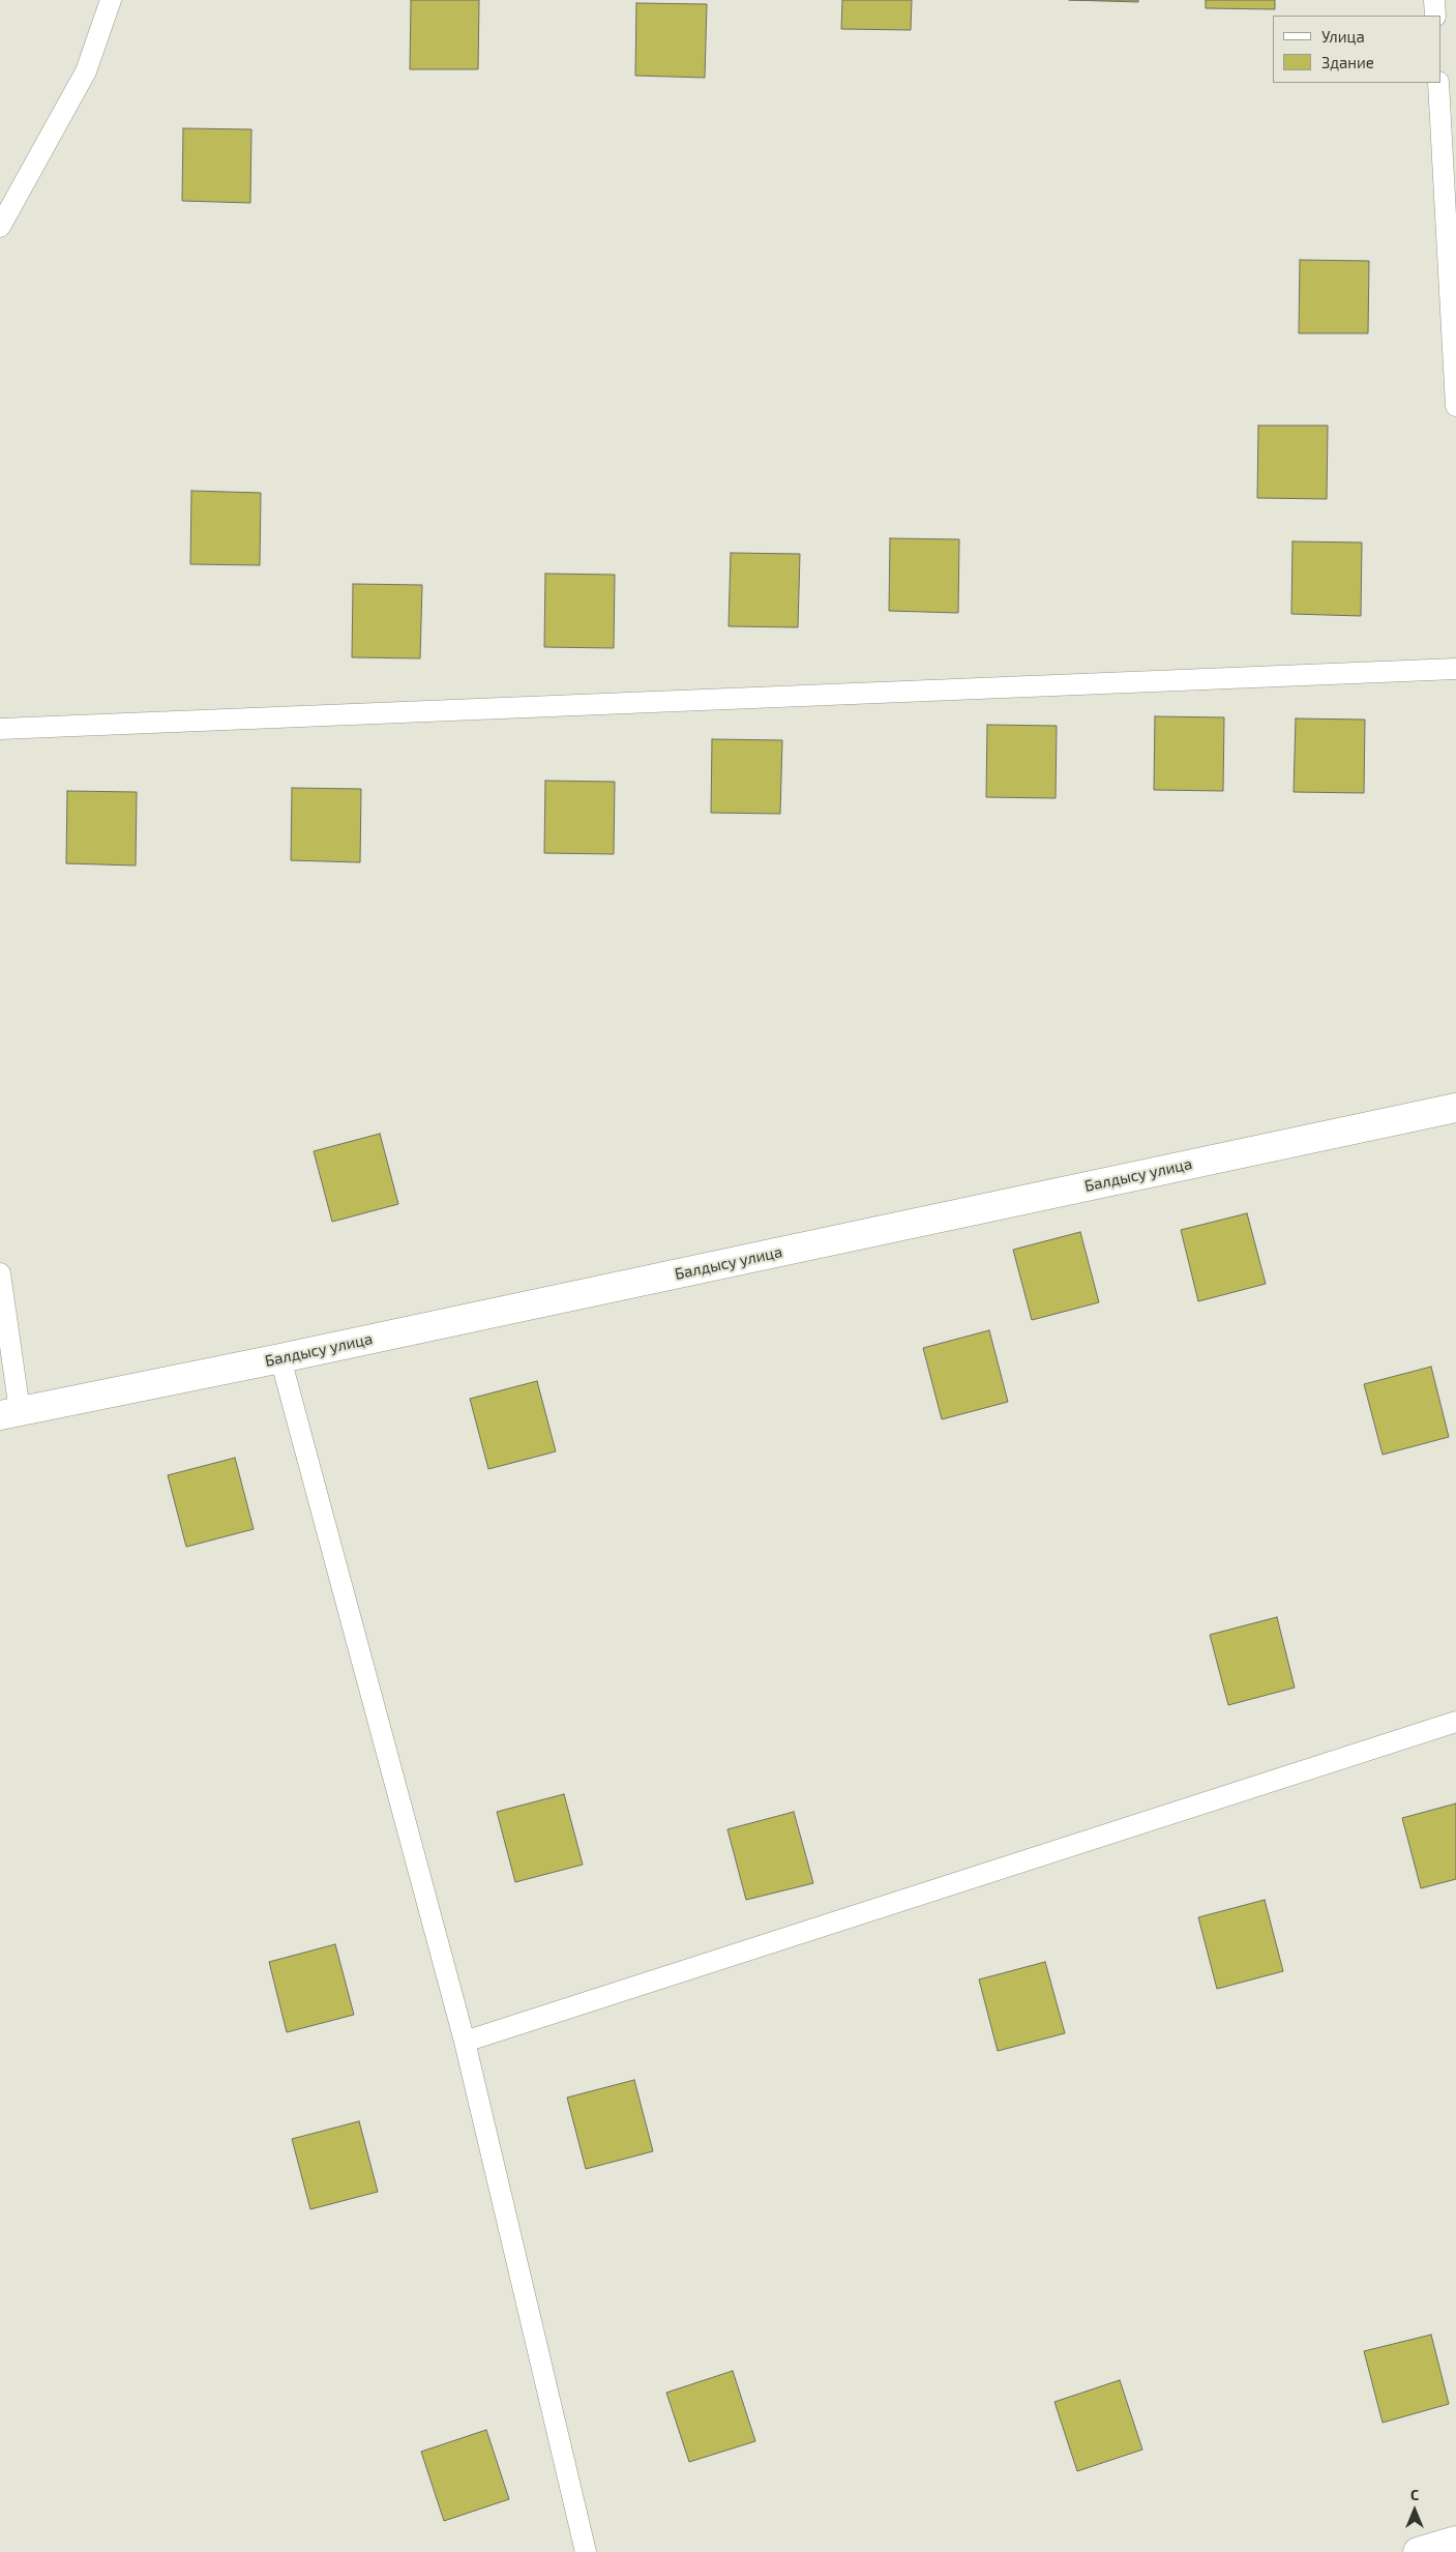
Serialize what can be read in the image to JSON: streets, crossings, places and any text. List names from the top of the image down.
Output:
{
  "streets": {
    "street": ["Балдысу улица"]
  },
  "legend": ["Улица", "Здание"],
  "north": "top"
}
